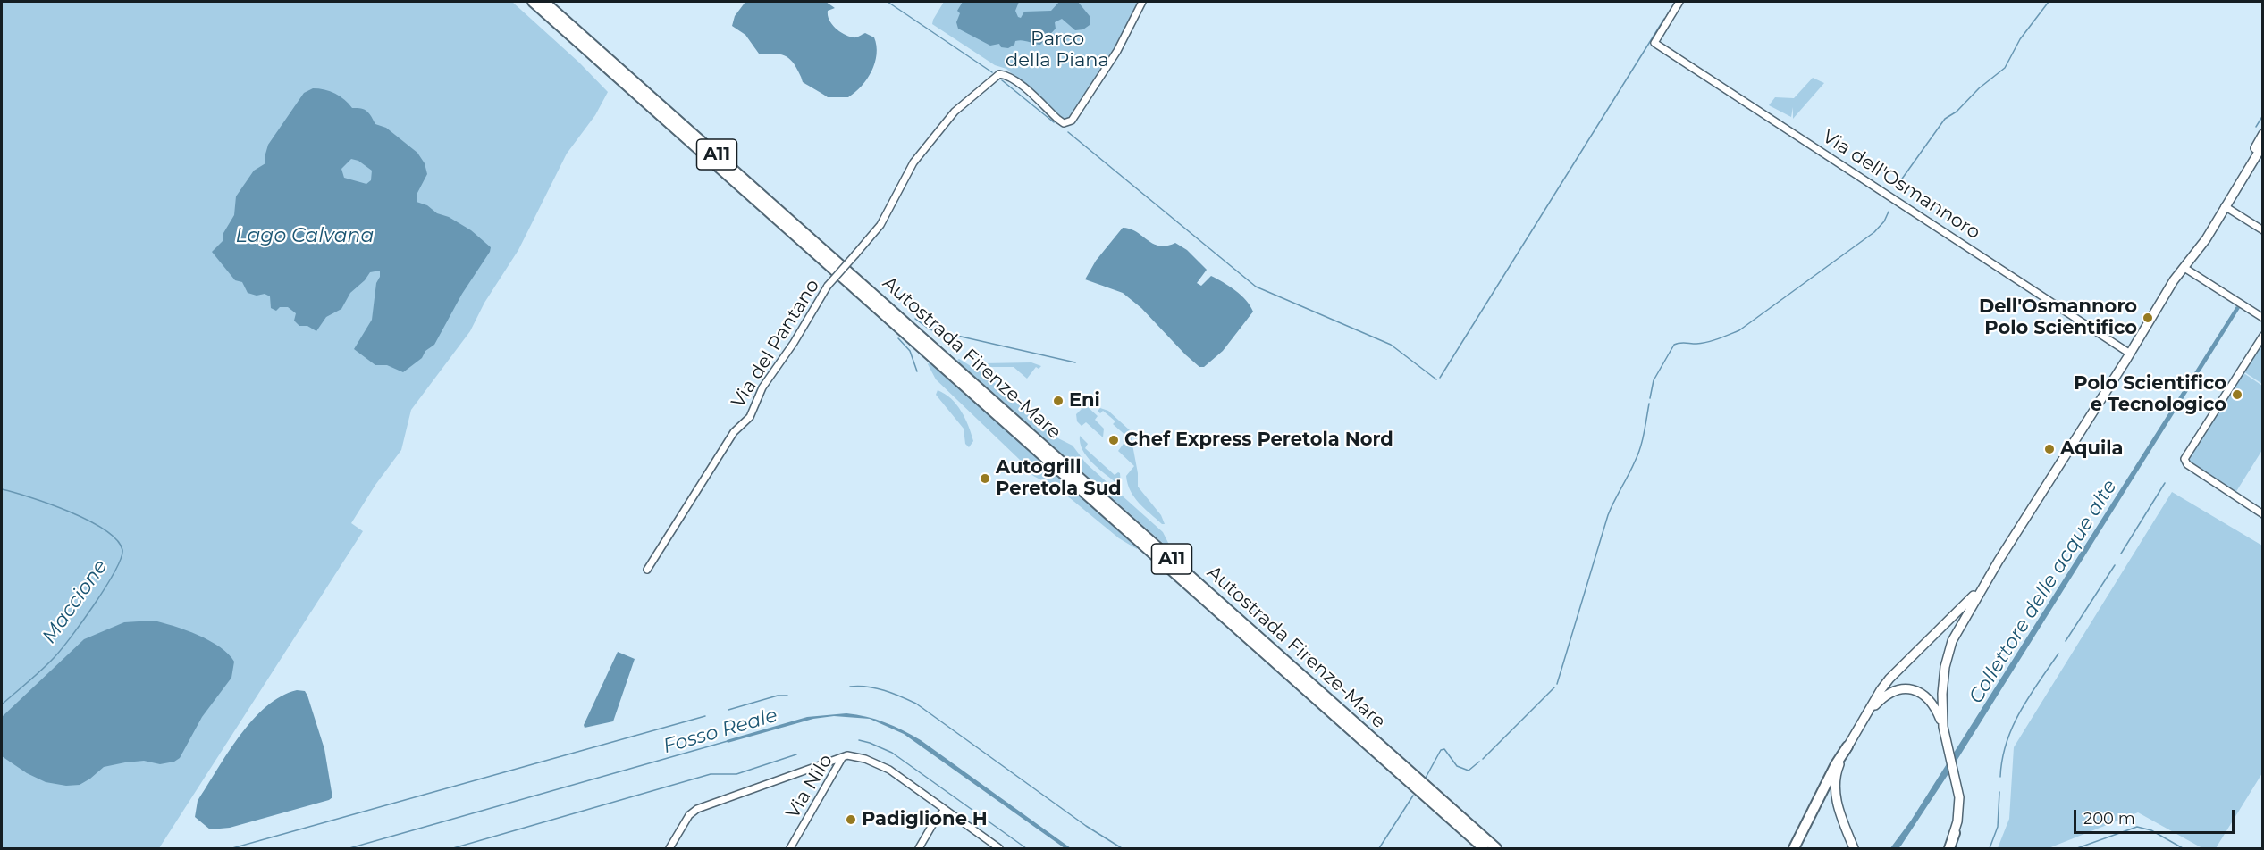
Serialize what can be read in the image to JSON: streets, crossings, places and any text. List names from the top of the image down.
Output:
{
  "streets": {
    "highway": ["A11", "Autostrada Firenze-Mare"],
    "street": ["Via dell'Osmannoro", "Via del Pantano", "Via Nilo"]
  },
  "water": [
    "Lago Calvana",
    "Collettore delle acque alte",
    "Maccione",
    "Fosso Reale"
  ],
  "parks": ["Parco della Piana"],
  "places": [
    "Dell'Osmannoro Polo Scientifico",
    "Polo Scientifico e Tecnologico",
    "Eni",
    "Chef Express Peretola Nord",
    "Aquila",
    "Autogrill Peretola Sud",
    "Padiglione H"
  ],
  "scale_bar": "200 m"
}
